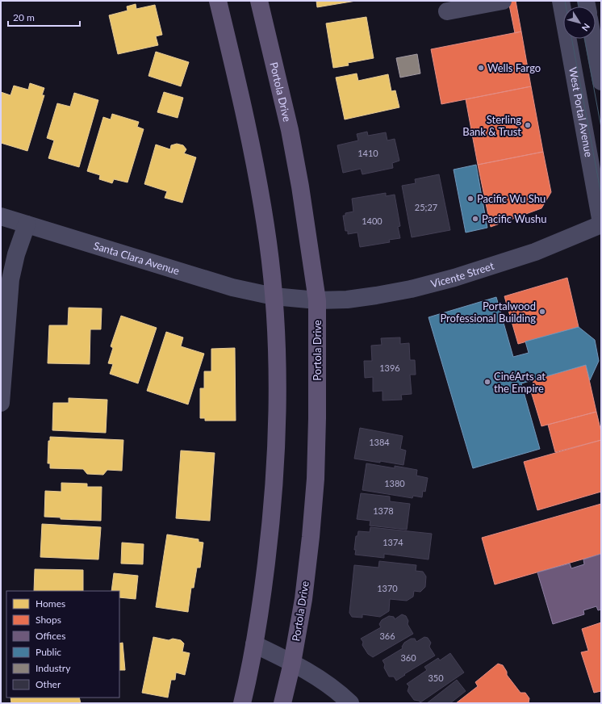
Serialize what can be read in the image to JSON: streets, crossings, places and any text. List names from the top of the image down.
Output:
{
  "streets": {
    "main road": ["Portola Drive"],
    "street": ["West Portal Avenue", "Santa Clara Avenue", "Vicente Street"]
  },
  "crossings": [
    ["Portola Drive", "Vicente Street"],
    ["West Portal Avenue", "Vicente Street"],
    ["Santa Clara Avenue", "Vicente Street"]
  ],
  "places": [
    "Wells Fargo",
    "Sterling Bank & Trust",
    "Pacific Wu Shu",
    "Pacific Wushu",
    "Portalwood Professional Building",
    "CinéArts at the Empire"
  ],
  "house_numbers": [
    "1410",
    "25;27",
    "1400",
    "1396",
    "1384",
    "1380",
    "1378",
    "1374",
    "1370",
    "366",
    "360",
    "350"
  ],
  "legend": [
    "Homes",
    "Shops",
    "Offices",
    "Public",
    "Industry",
    "Other"
  ],
  "scale_bar": "20 m",
  "north": "bottom right"
}
